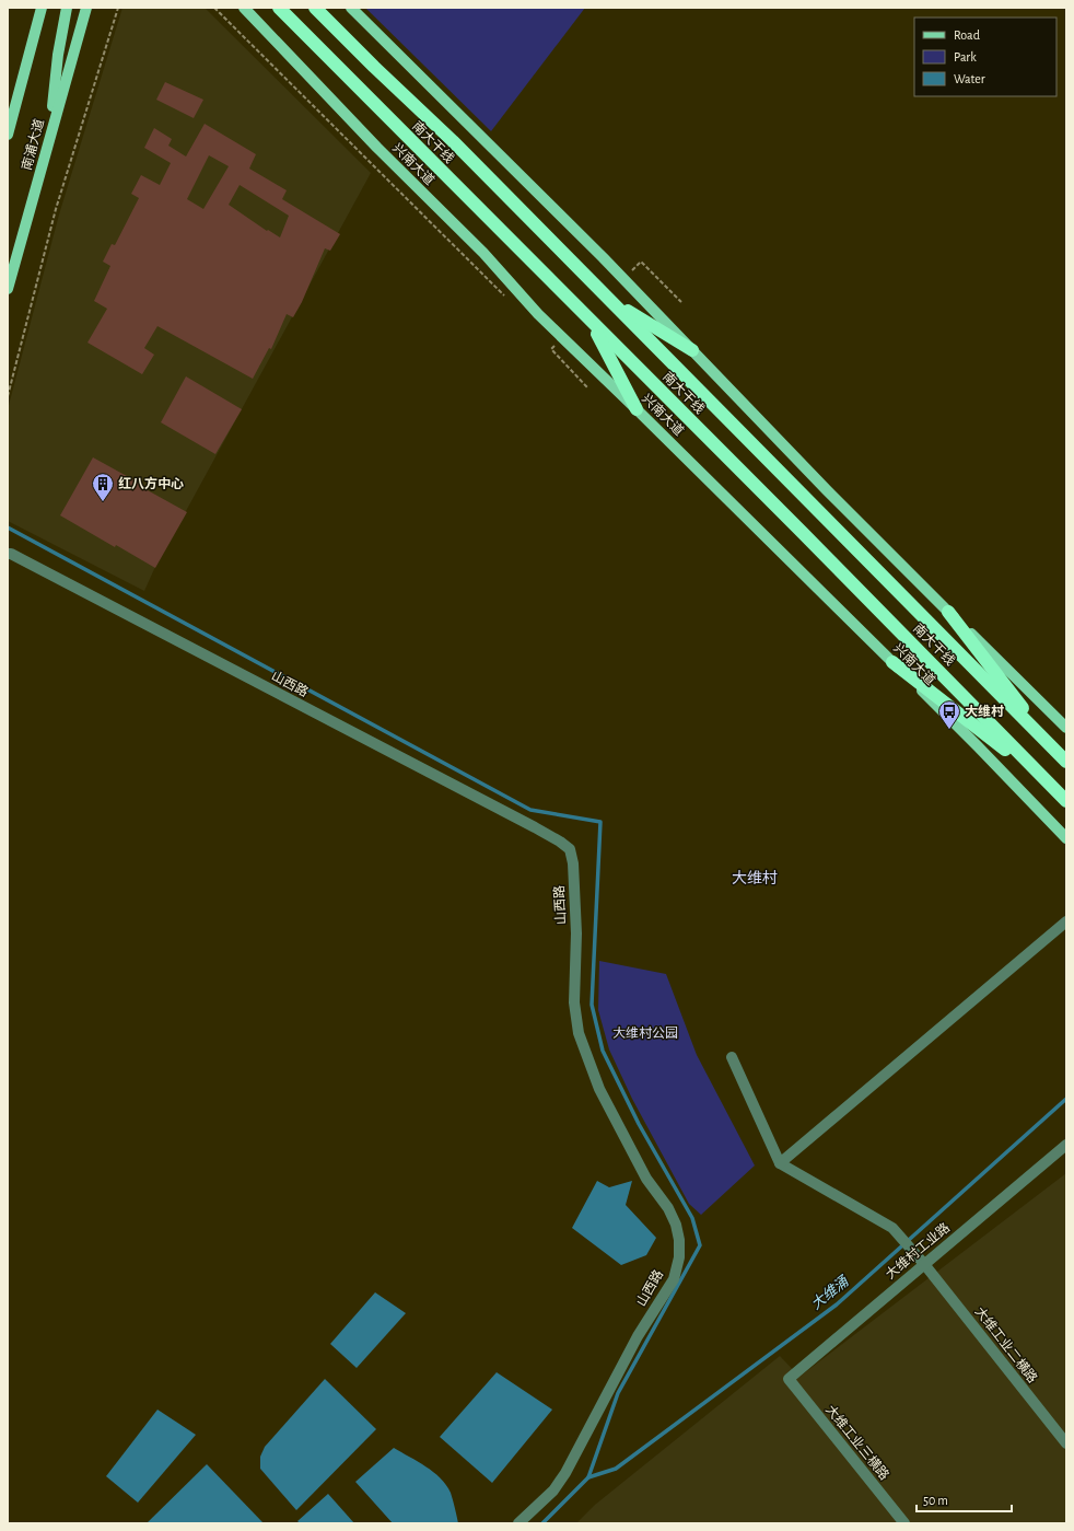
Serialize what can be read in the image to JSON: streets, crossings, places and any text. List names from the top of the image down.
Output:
{
  "streets": {
    "highway": ["南大干线"],
    "main road": ["南浦大道", "兴南大道"],
    "street": [
      "山西路",
      "大维村工业路",
      "大维工业二横路",
      "大维工业三横路"
    ]
  },
  "crossings": [
    ["大维村工业路", "大维工业二横路"],
    ["大维村工业路", "大维工业三横路"]
  ],
  "districts": ["大维村"],
  "water": ["大维涌"],
  "parks": ["大维村公园"],
  "places": {
    "building": ["红八方中心"],
    "bus stop": ["大维村"]
  },
  "legend": ["Road", "Park", "Water"],
  "scale_bar": "50 m"
}
